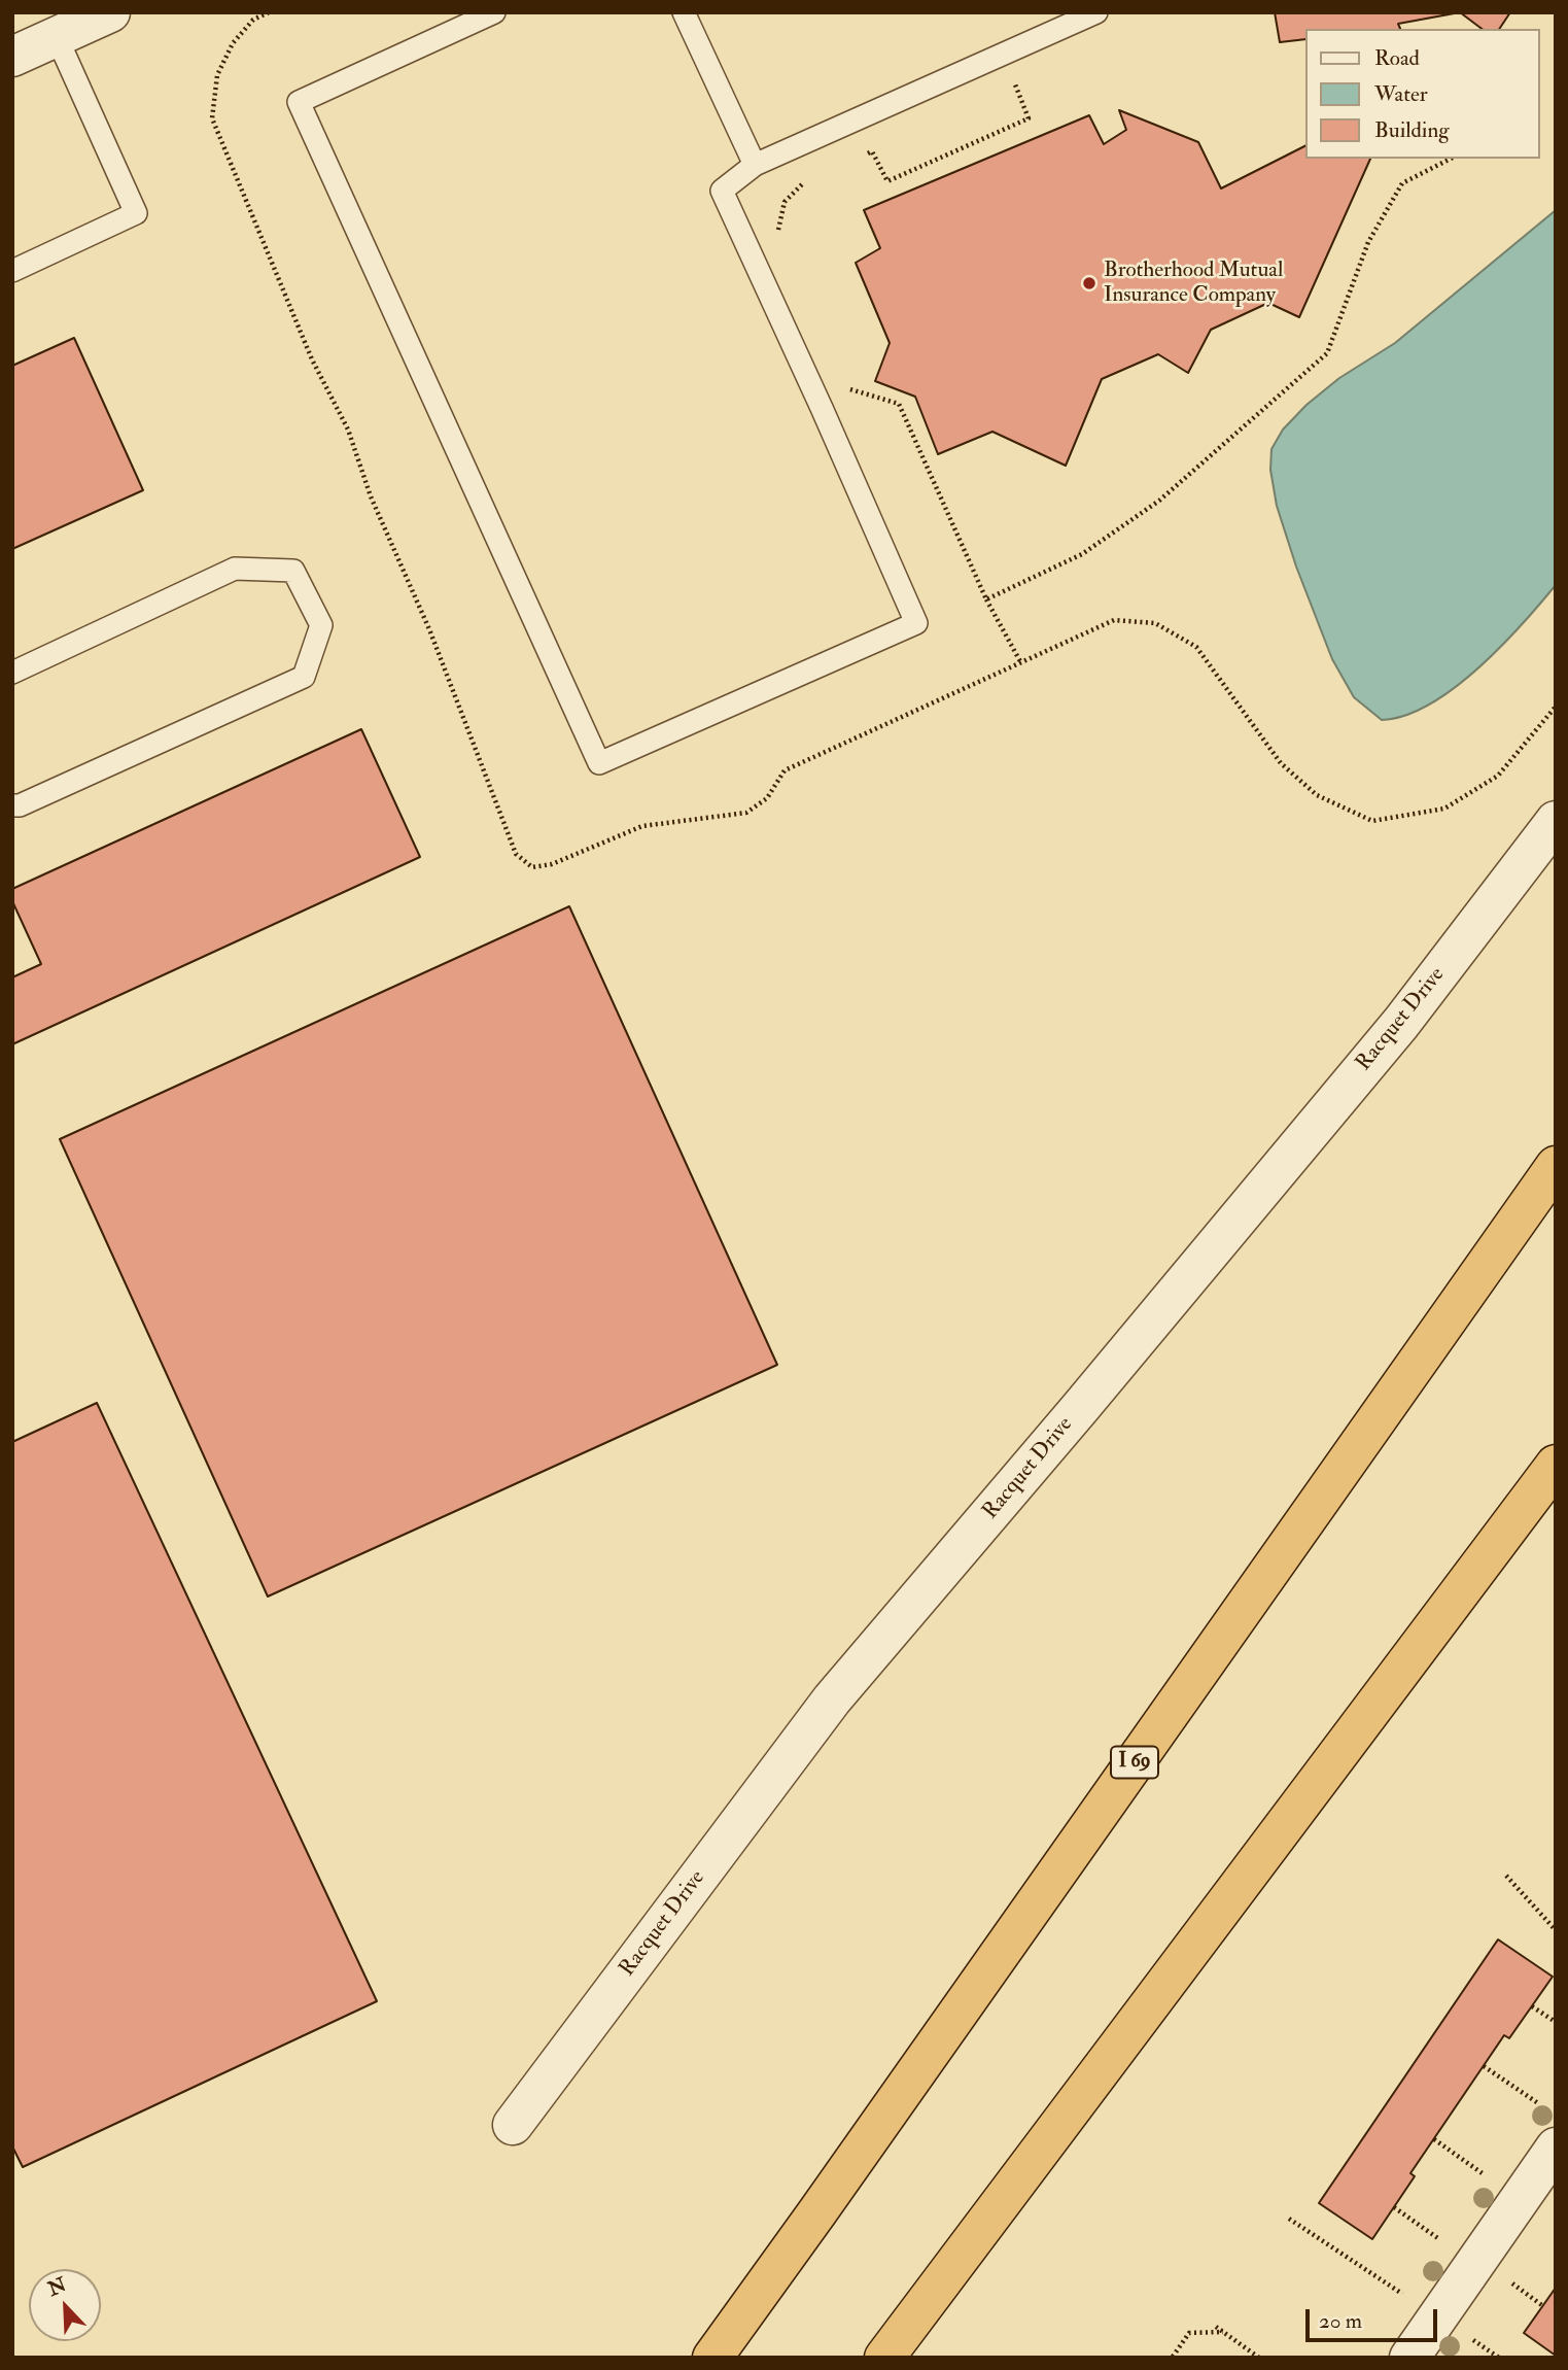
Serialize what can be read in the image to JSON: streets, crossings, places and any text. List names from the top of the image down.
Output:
{
  "streets": {
    "highway": ["I 69"],
    "street": ["Racquet Drive"]
  },
  "places": ["Brotherhood Mutual Insurance Company"],
  "legend": ["Road", "Water", "Building"],
  "scale_bar": "20 m",
  "north": "top left"
}
